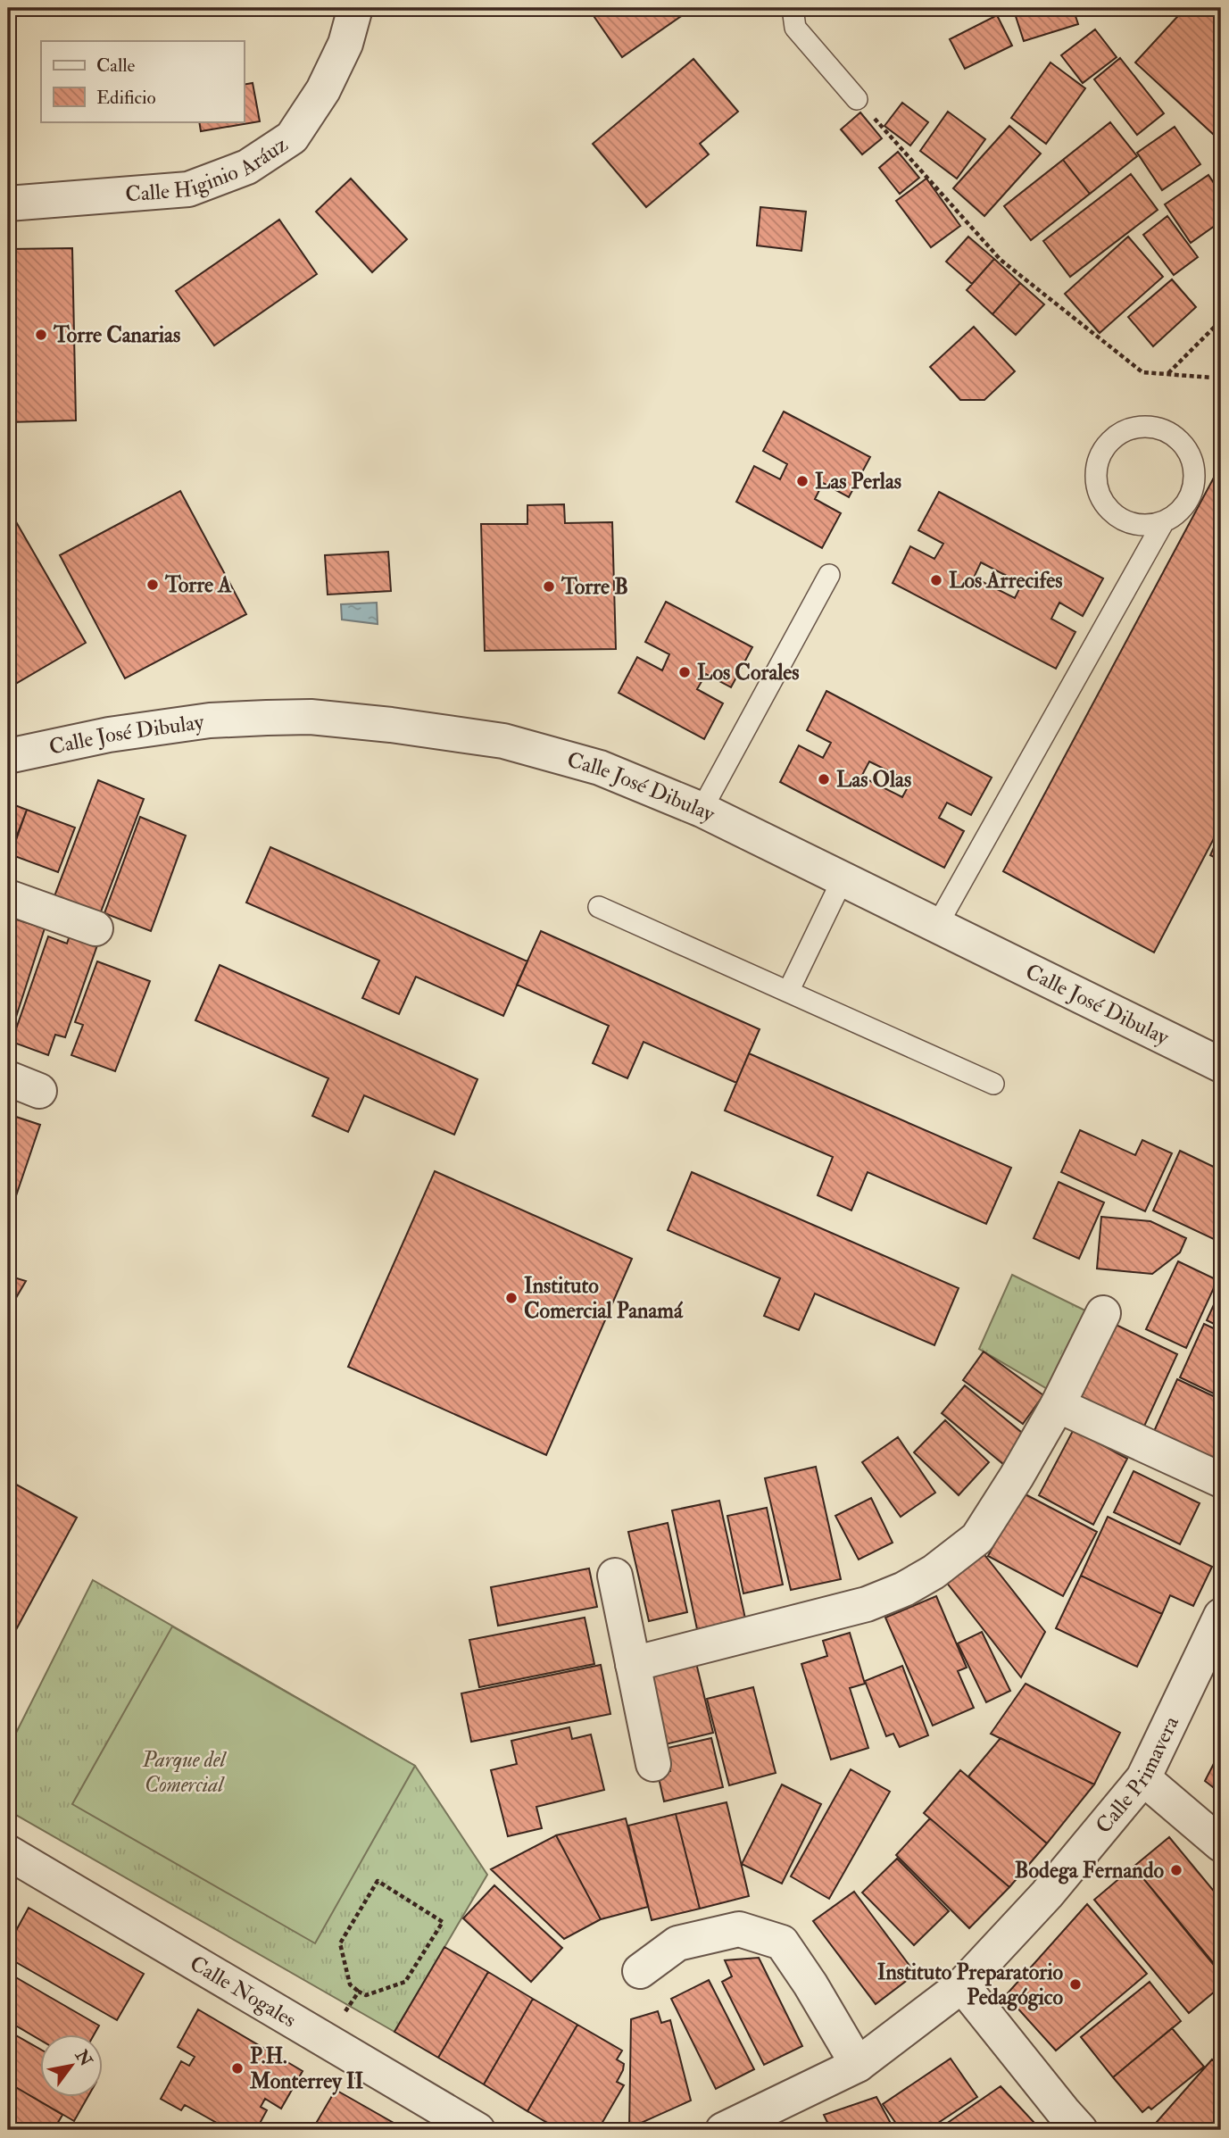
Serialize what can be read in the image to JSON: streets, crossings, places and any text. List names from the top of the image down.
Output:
{
  "streets": {
    "street": [
      "Calle Higinio Aráuz",
      "Calle José Dibulay",
      "Calle Primavera",
      "Calle Nogales"
    ]
  },
  "parks": ["Parque del Comercial"],
  "places": [
    "Torre Canarias",
    "Las Perlas",
    "Los Arrecifes",
    "Torre A",
    "Torre B",
    "Los Corales",
    "Las Olas",
    "Instituto Comercial Panamá",
    "Bodega Fernando",
    "Instituto Preparatorio Pedagógico",
    "P.H. Monterrey II"
  ],
  "legend": ["Calle", "Edificio"],
  "north": "top right"
}
